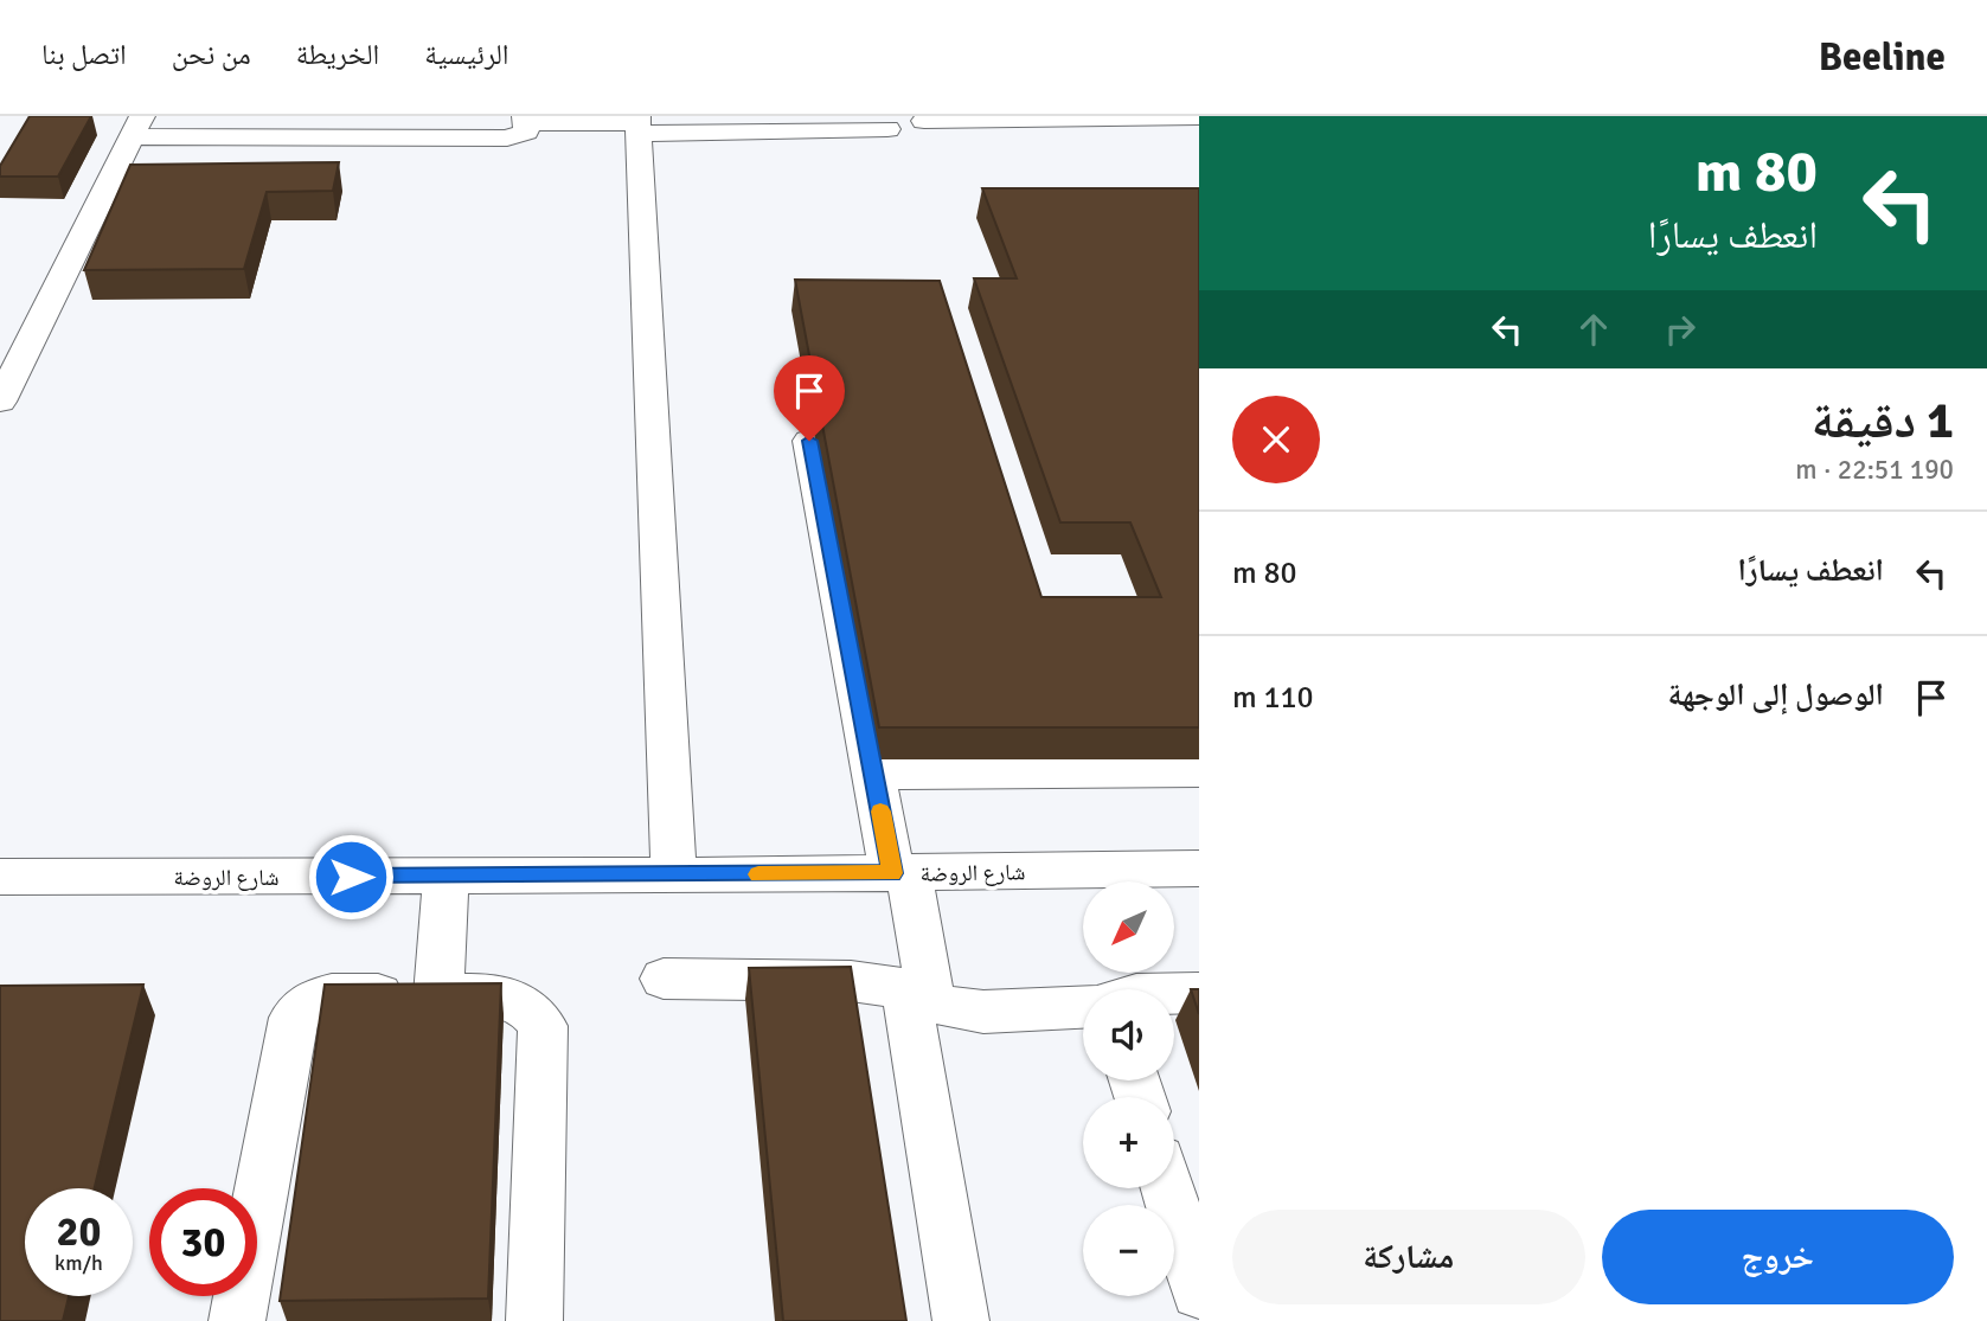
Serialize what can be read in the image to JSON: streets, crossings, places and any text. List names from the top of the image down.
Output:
{
  "streets": {
    "street": ["شارع الروضة"]
  },
  "north": "bottom left",
  "page": {
    "header": "Beeline",
    "nav": [
      "الرئيسية",
      "الخريطة",
      "من نحن",
      "اتصل بنا"
    ],
    "turn": ["80 m", "انعطف يسارًا"],
    "heading": ["1 دقيقة", "190 m · 22:51"],
    "list": [
      {
        "name": "انعطف يسارًا",
        "value": "80 m"
      },
      {
        "name": "الوصول إلى الوجهة",
        "value": "110 m"
      }
    ],
    "map_buttons": ["+", "−"],
    "speed": "20 km/h",
    "limit": "30",
    "buttons": ["خروج", "مشاركة"]
  }
}
